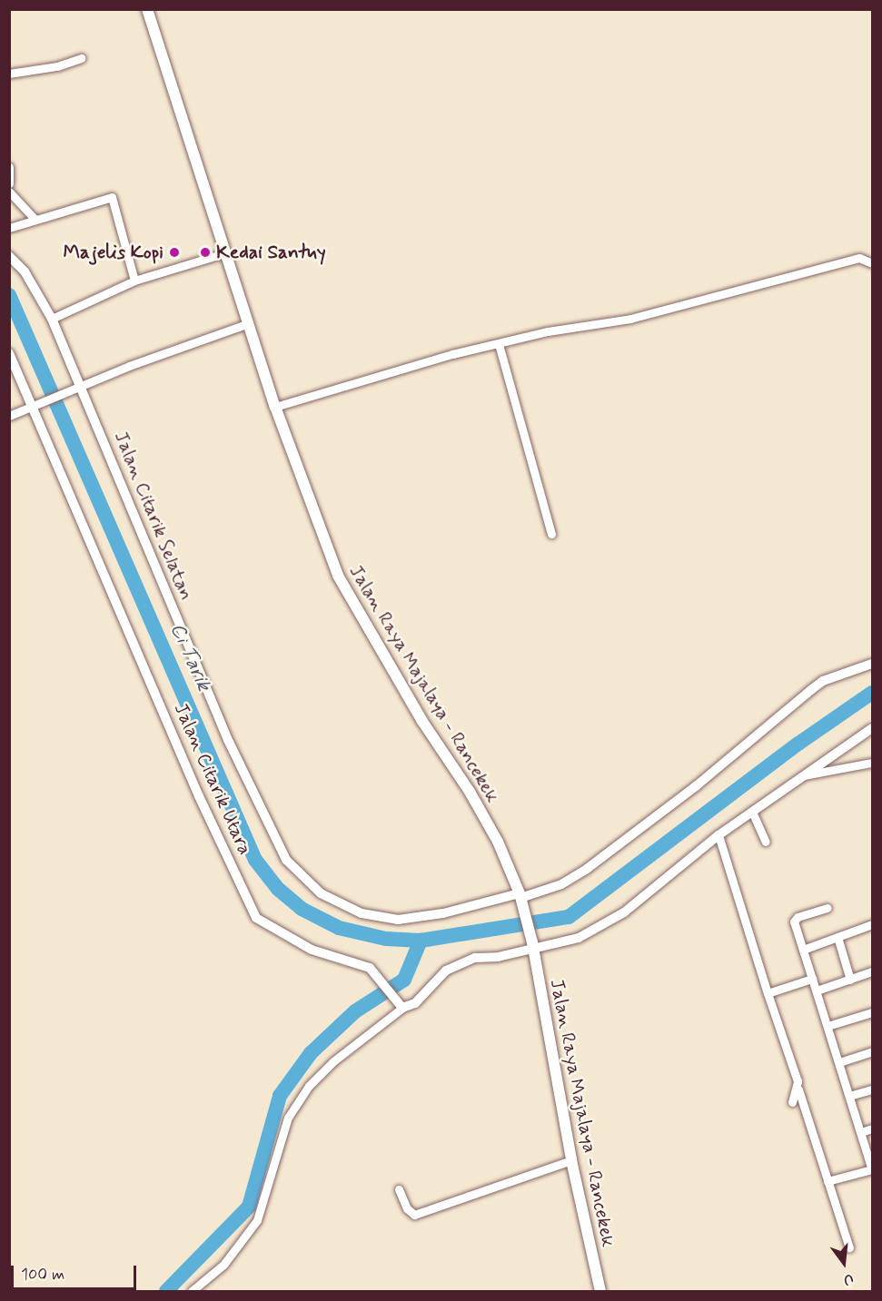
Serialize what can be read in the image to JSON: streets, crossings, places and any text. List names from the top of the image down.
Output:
{
  "streets": {
    "main road": ["Jalan Raya Majalaya - Rancekek"],
    "street": ["Jalan Citarik Selatan", "Jalan Citarik Utara"]
  },
  "crossings": [
    ["Jalan Citarik Selatan", "Jalan Raya Majalaya - Rancekek"]
  ],
  "water": ["Ci Tarik"],
  "places": ["Majelis Kopi", "Kedai Santuy"],
  "scale_bar": "100 m",
  "north": "bottom"
}
